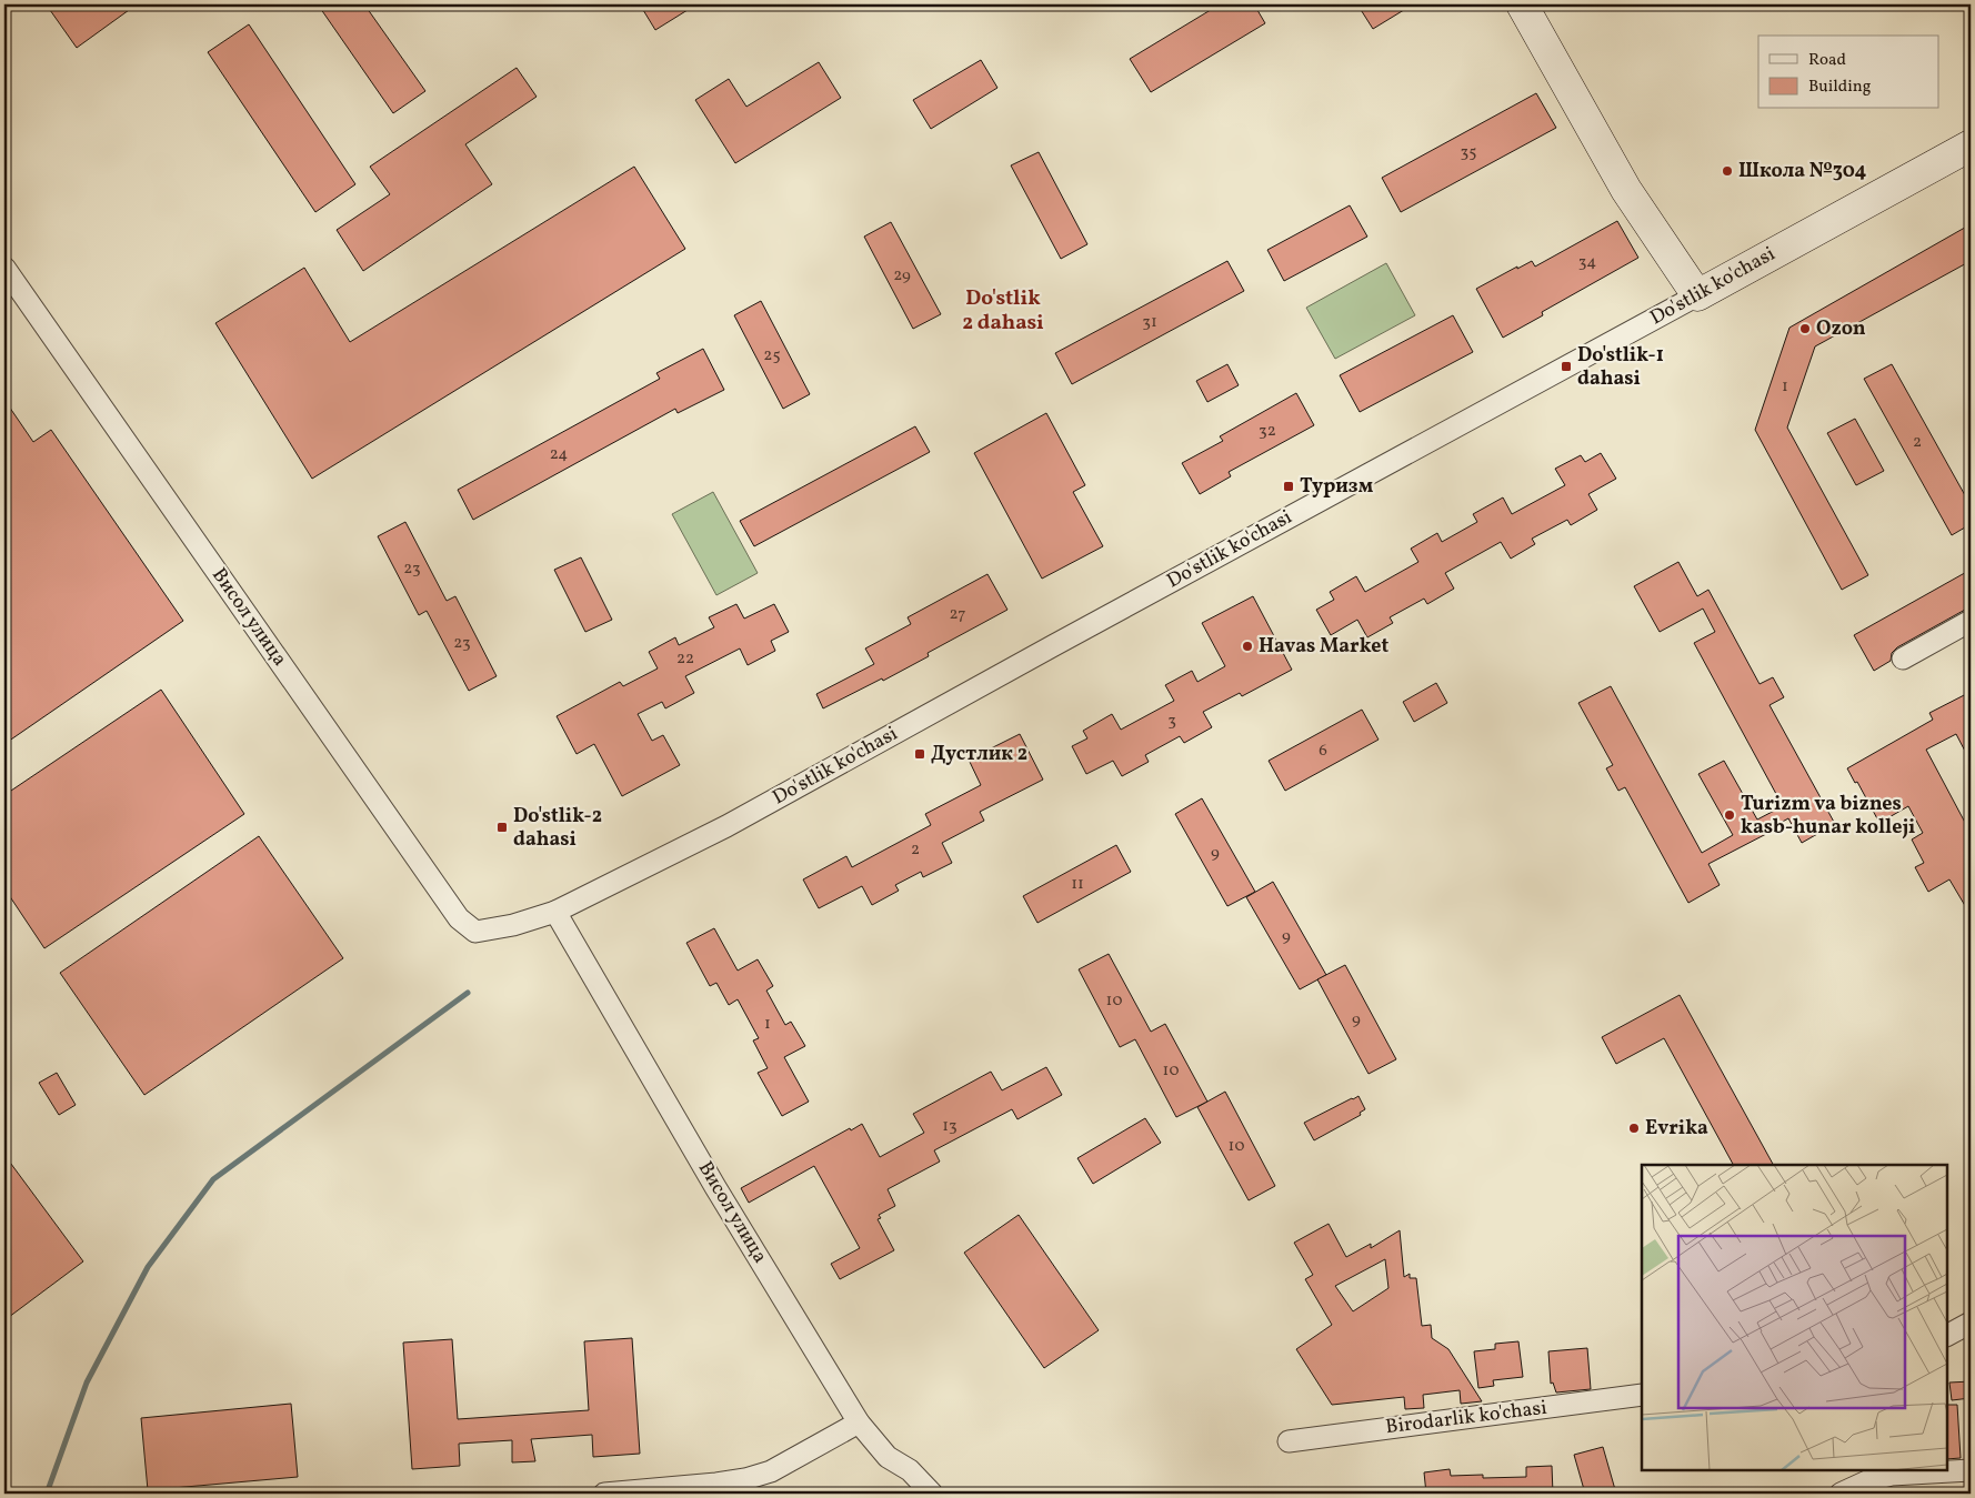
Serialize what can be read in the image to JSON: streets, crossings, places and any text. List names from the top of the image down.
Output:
{
  "streets": {
    "street": ["Do'stlik ko'chasi", "Висол улица", "Birodarlik ko'chasi"]
  },
  "crossings": [
    ["Do'stlik ko'chasi", "Висол улица"]
  ],
  "districts": ["Do'stlik 2 dahasi"],
  "places": {
    "other": [
      "Школа №304",
      "Ozon",
      "Havas Market",
      "Turizm va biznes kasb-hunar kolleji",
      "Evrika"
    ],
    "transit": [
      "Do'stlik-1 dahasi",
      "Туризм",
      "Дустлик 2",
      "Do'stlik-2 dahasi"
    ]
  },
  "house_numbers": [
    "35",
    "34",
    "29",
    "31",
    "25",
    "1",
    "32",
    "2",
    "24",
    "23",
    "27",
    "23",
    "22",
    "3",
    "6",
    "2",
    "9",
    "11",
    "9",
    "10",
    "9",
    "1",
    "10",
    "13",
    "10"
  ],
  "legend": ["Road", "Building"]
}
